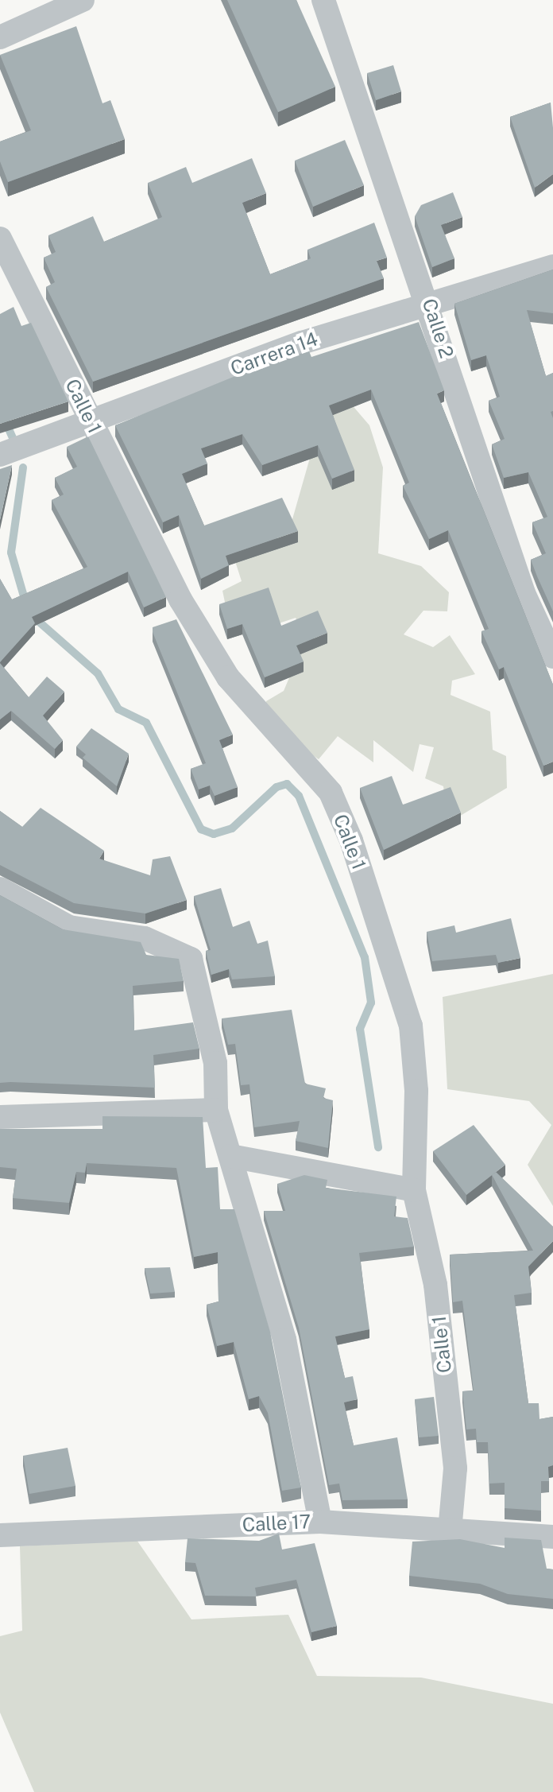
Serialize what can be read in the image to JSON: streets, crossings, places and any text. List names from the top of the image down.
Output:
{
  "streets": {
    "street": [
      "Calle 2",
      "Carrera 14",
      "Calle 1",
      "Calle 17"
    ]
  },
  "crossings": [
    ["Calle 2", "Carrera 14"],
    ["Carrera 14", "Calle 1"],
    ["Calle 1", "Calle 17"]
  ]
}
